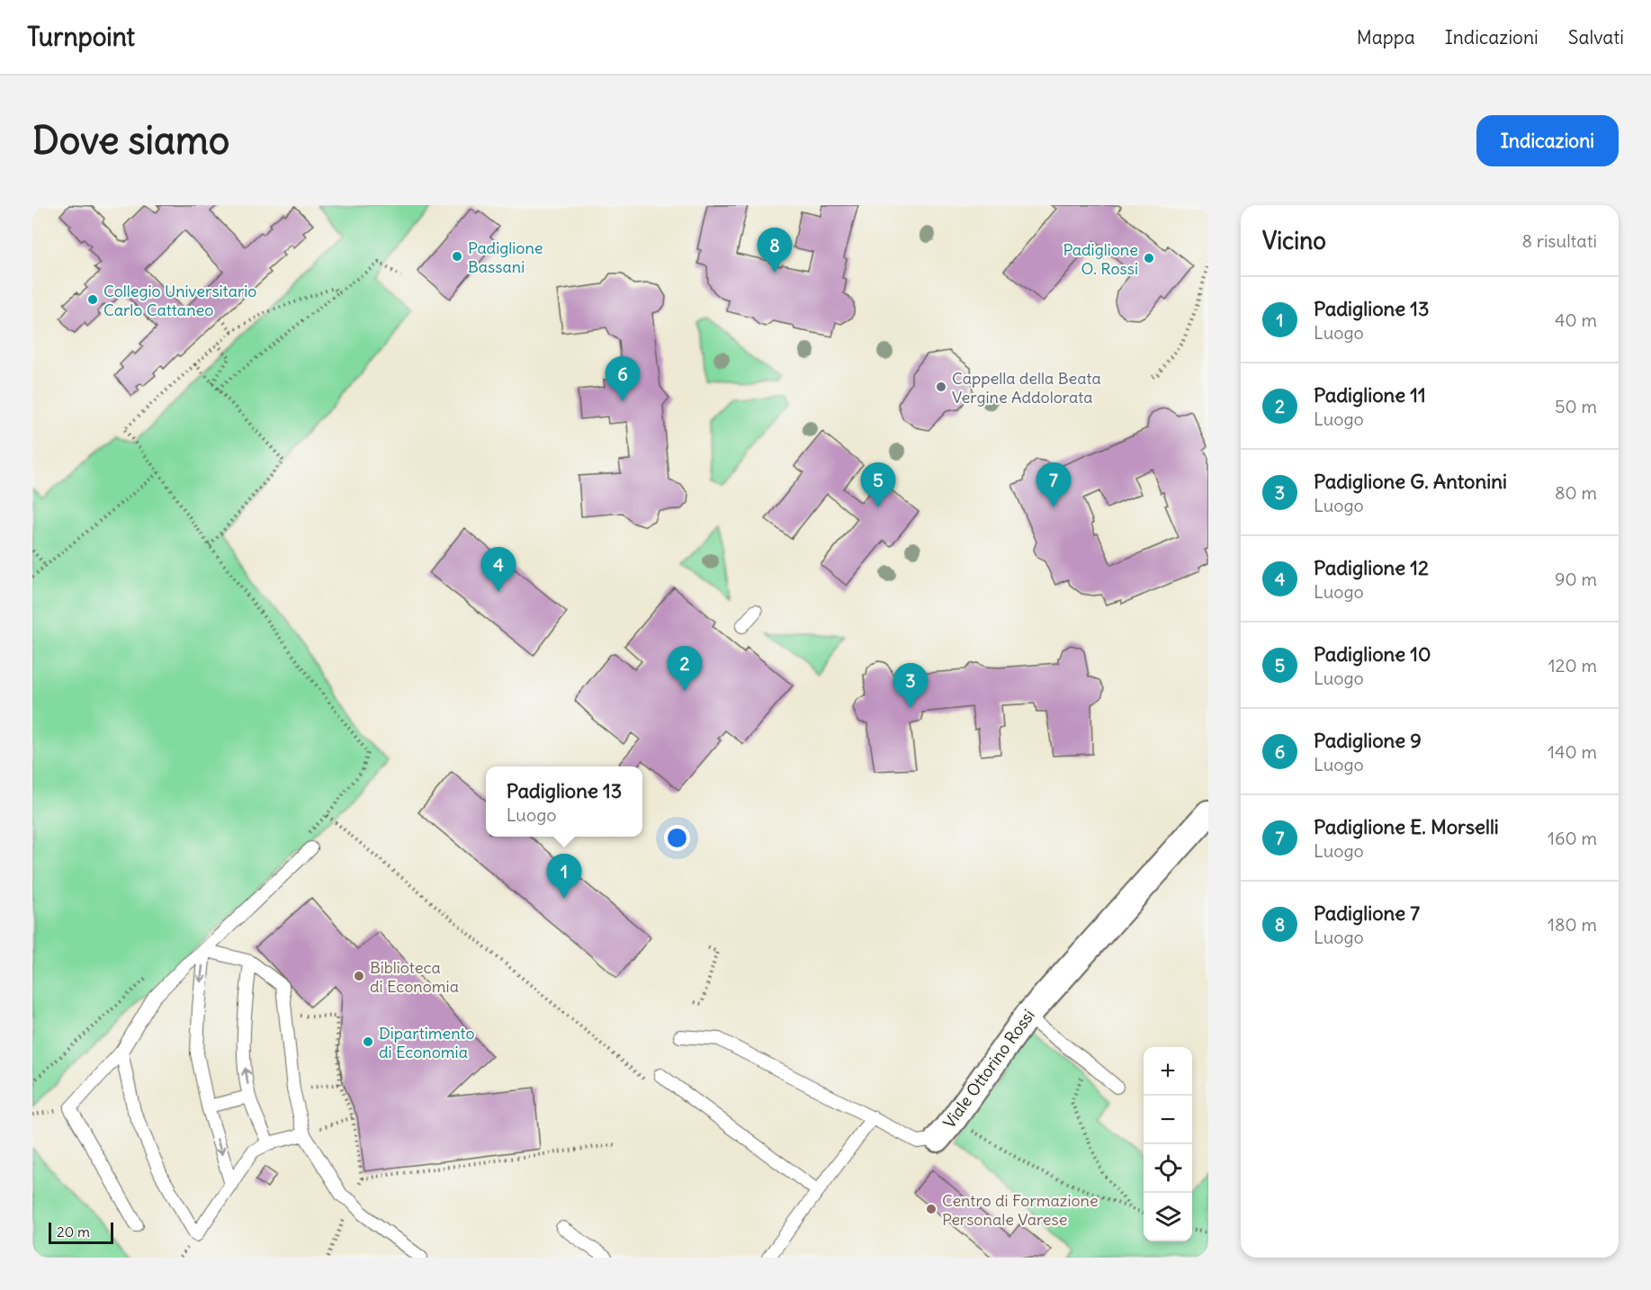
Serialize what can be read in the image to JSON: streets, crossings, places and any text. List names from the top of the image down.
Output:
{
  "streets": {
    "street": ["Viale Ottorino Rossi"]
  },
  "places": [
    "Padiglione Bassani",
    "Padiglione O. Rossi",
    "Collegio Universitario Carlo Cattaneo",
    "Cappella della Beata Vergine Addolorata",
    "Biblioteca di Economia",
    "Dipartimento di Economia",
    "Centro di Formazione Personale Varese"
  ],
  "scale_bar": "20 m",
  "page": {
    "header": "Turnpoint",
    "nav": ["Mappa", "Indicazioni", "Salvati"],
    "buttons": "Indicazioni",
    "title": "Dove siamo",
    "heading": ["Vicino", "8 risultati"],
    "pins": [
      "8",
      "6",
      "5",
      "7",
      "4",
      "2",
      "3",
      "1"
    ],
    "list": [
      {
        "mark": "1",
        "name": "Padiglione 13",
        "note": "Luogo",
        "value": "40 m"
      },
      {
        "mark": "2",
        "name": "Padiglione 11",
        "note": "Luogo",
        "value": "50 m"
      },
      {
        "mark": "3",
        "name": "Padiglione G. Antonini",
        "note": "Luogo",
        "value": "80 m"
      },
      {
        "mark": "4",
        "name": "Padiglione 12",
        "note": "Luogo",
        "value": "90 m"
      },
      {
        "mark": "5",
        "name": "Padiglione 10",
        "note": "Luogo",
        "value": "120 m"
      },
      {
        "mark": "6",
        "name": "Padiglione 9",
        "note": "Luogo",
        "value": "140 m"
      },
      {
        "mark": "7",
        "name": "Padiglione E. Morselli",
        "note": "Luogo",
        "value": "160 m"
      },
      {
        "mark": "8",
        "name": "Padiglione 7",
        "note": "Luogo",
        "value": "180 m"
      }
    ],
    "popup": ["Padiglione 13", "Luogo"],
    "map_buttons": ["+", "−"],
    "scale": "20 m"
  }
}
